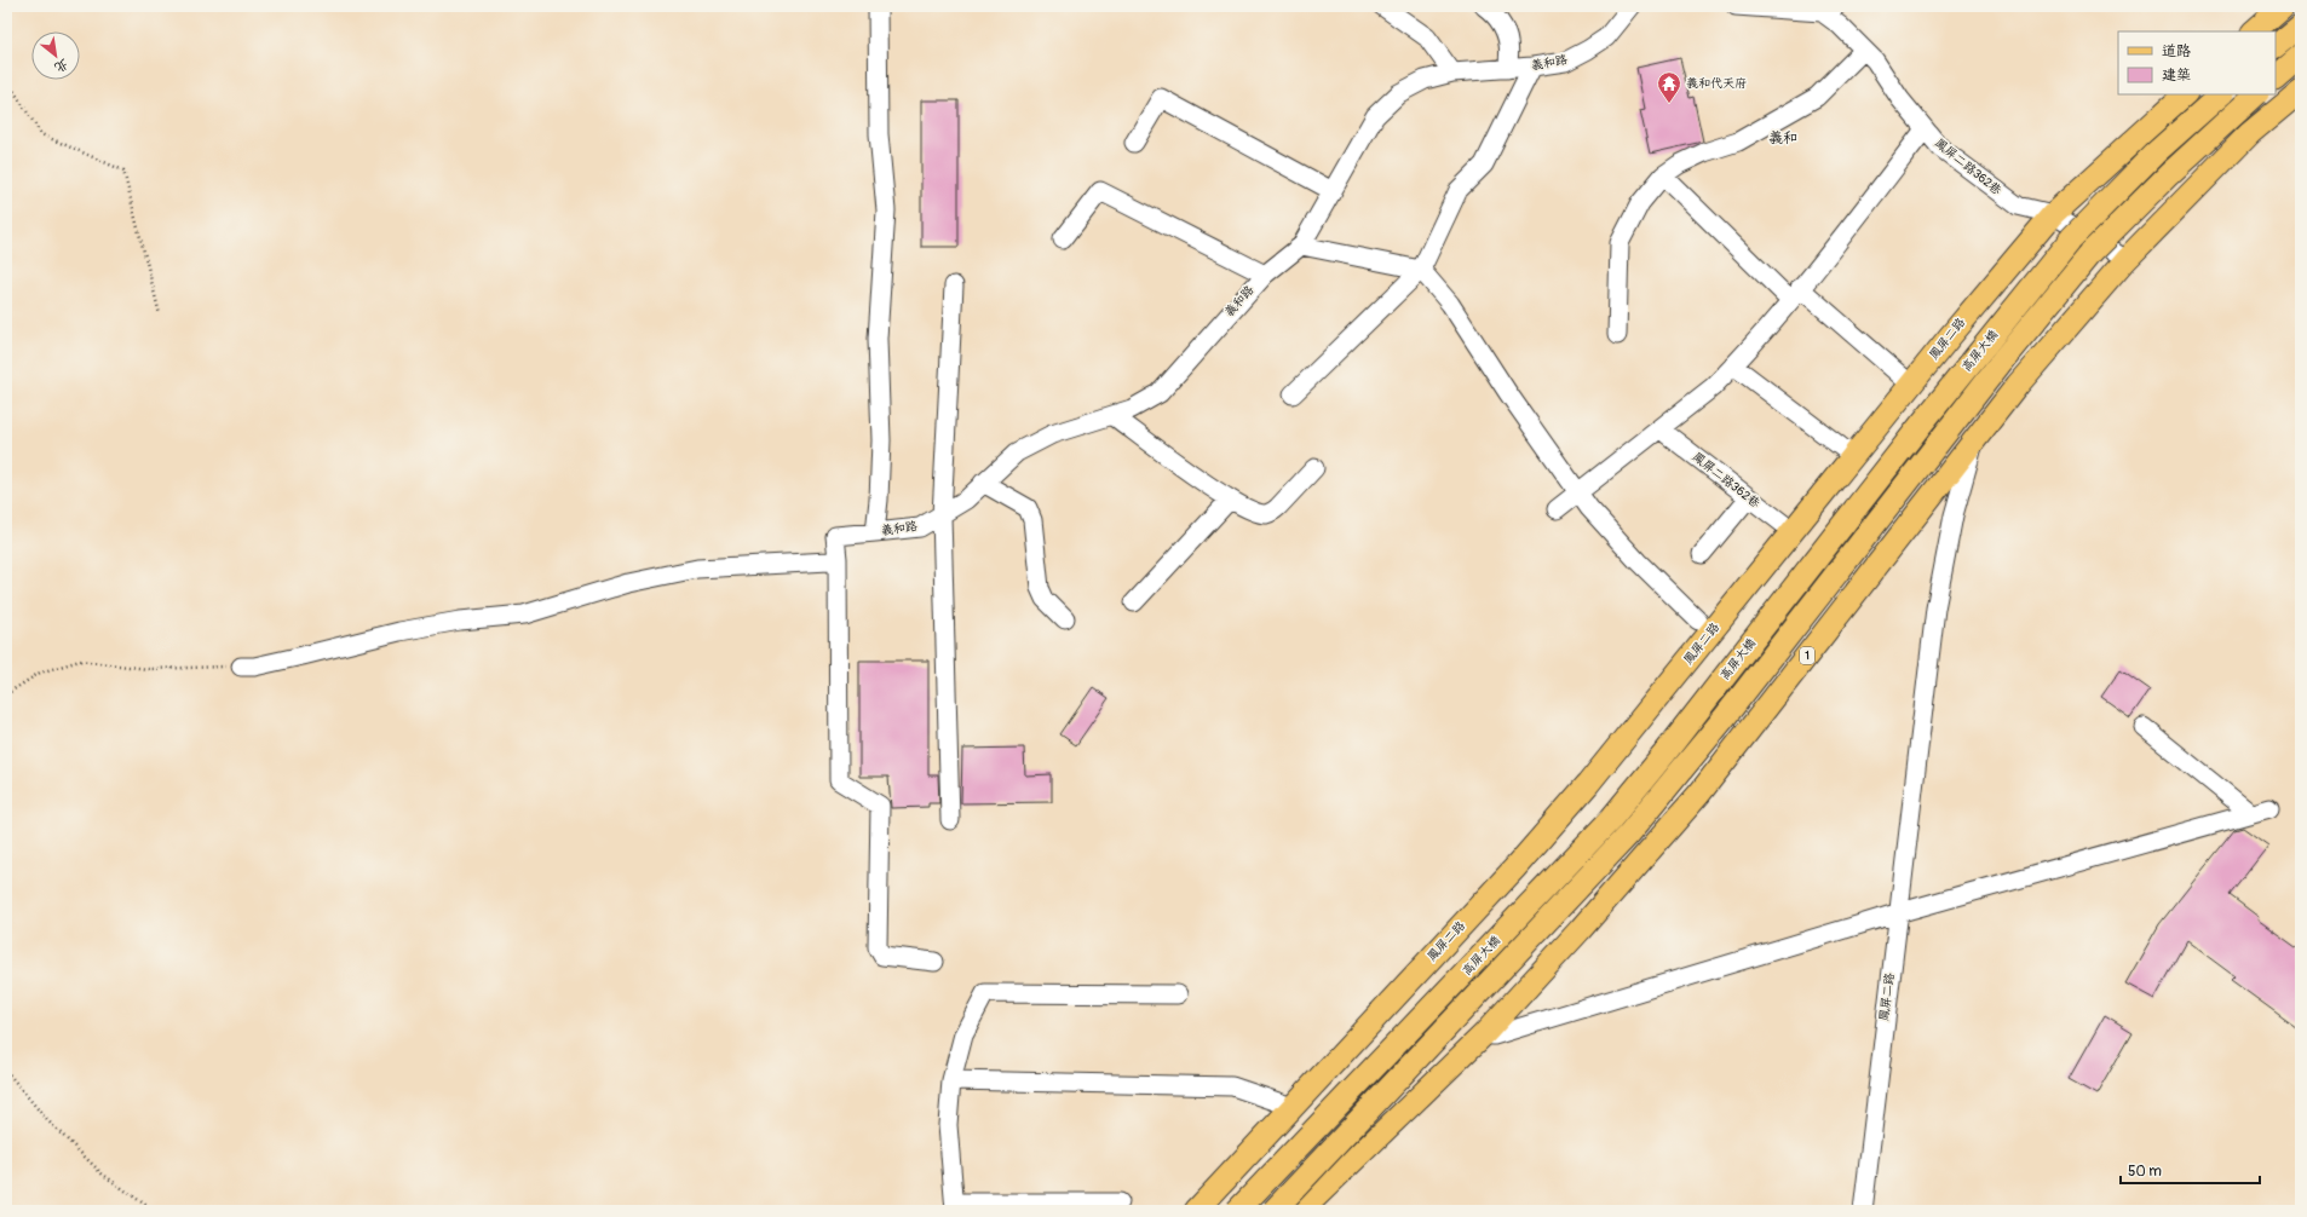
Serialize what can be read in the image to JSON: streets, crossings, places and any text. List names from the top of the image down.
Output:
{
  "streets": {
    "main road": ["鳳屏二路", "高屏大橋", "1"],
    "street": ["義和路", "鳳屏二路362巷"]
  },
  "crossings": [
    ["鳳屏二路362巷", "鳳屏二路"]
  ],
  "districts": ["義和"],
  "places": {
    "temple": ["義和代天府"]
  },
  "legend": ["道路", "建築"],
  "scale_bar": "50 m",
  "north": "bottom right"
}
